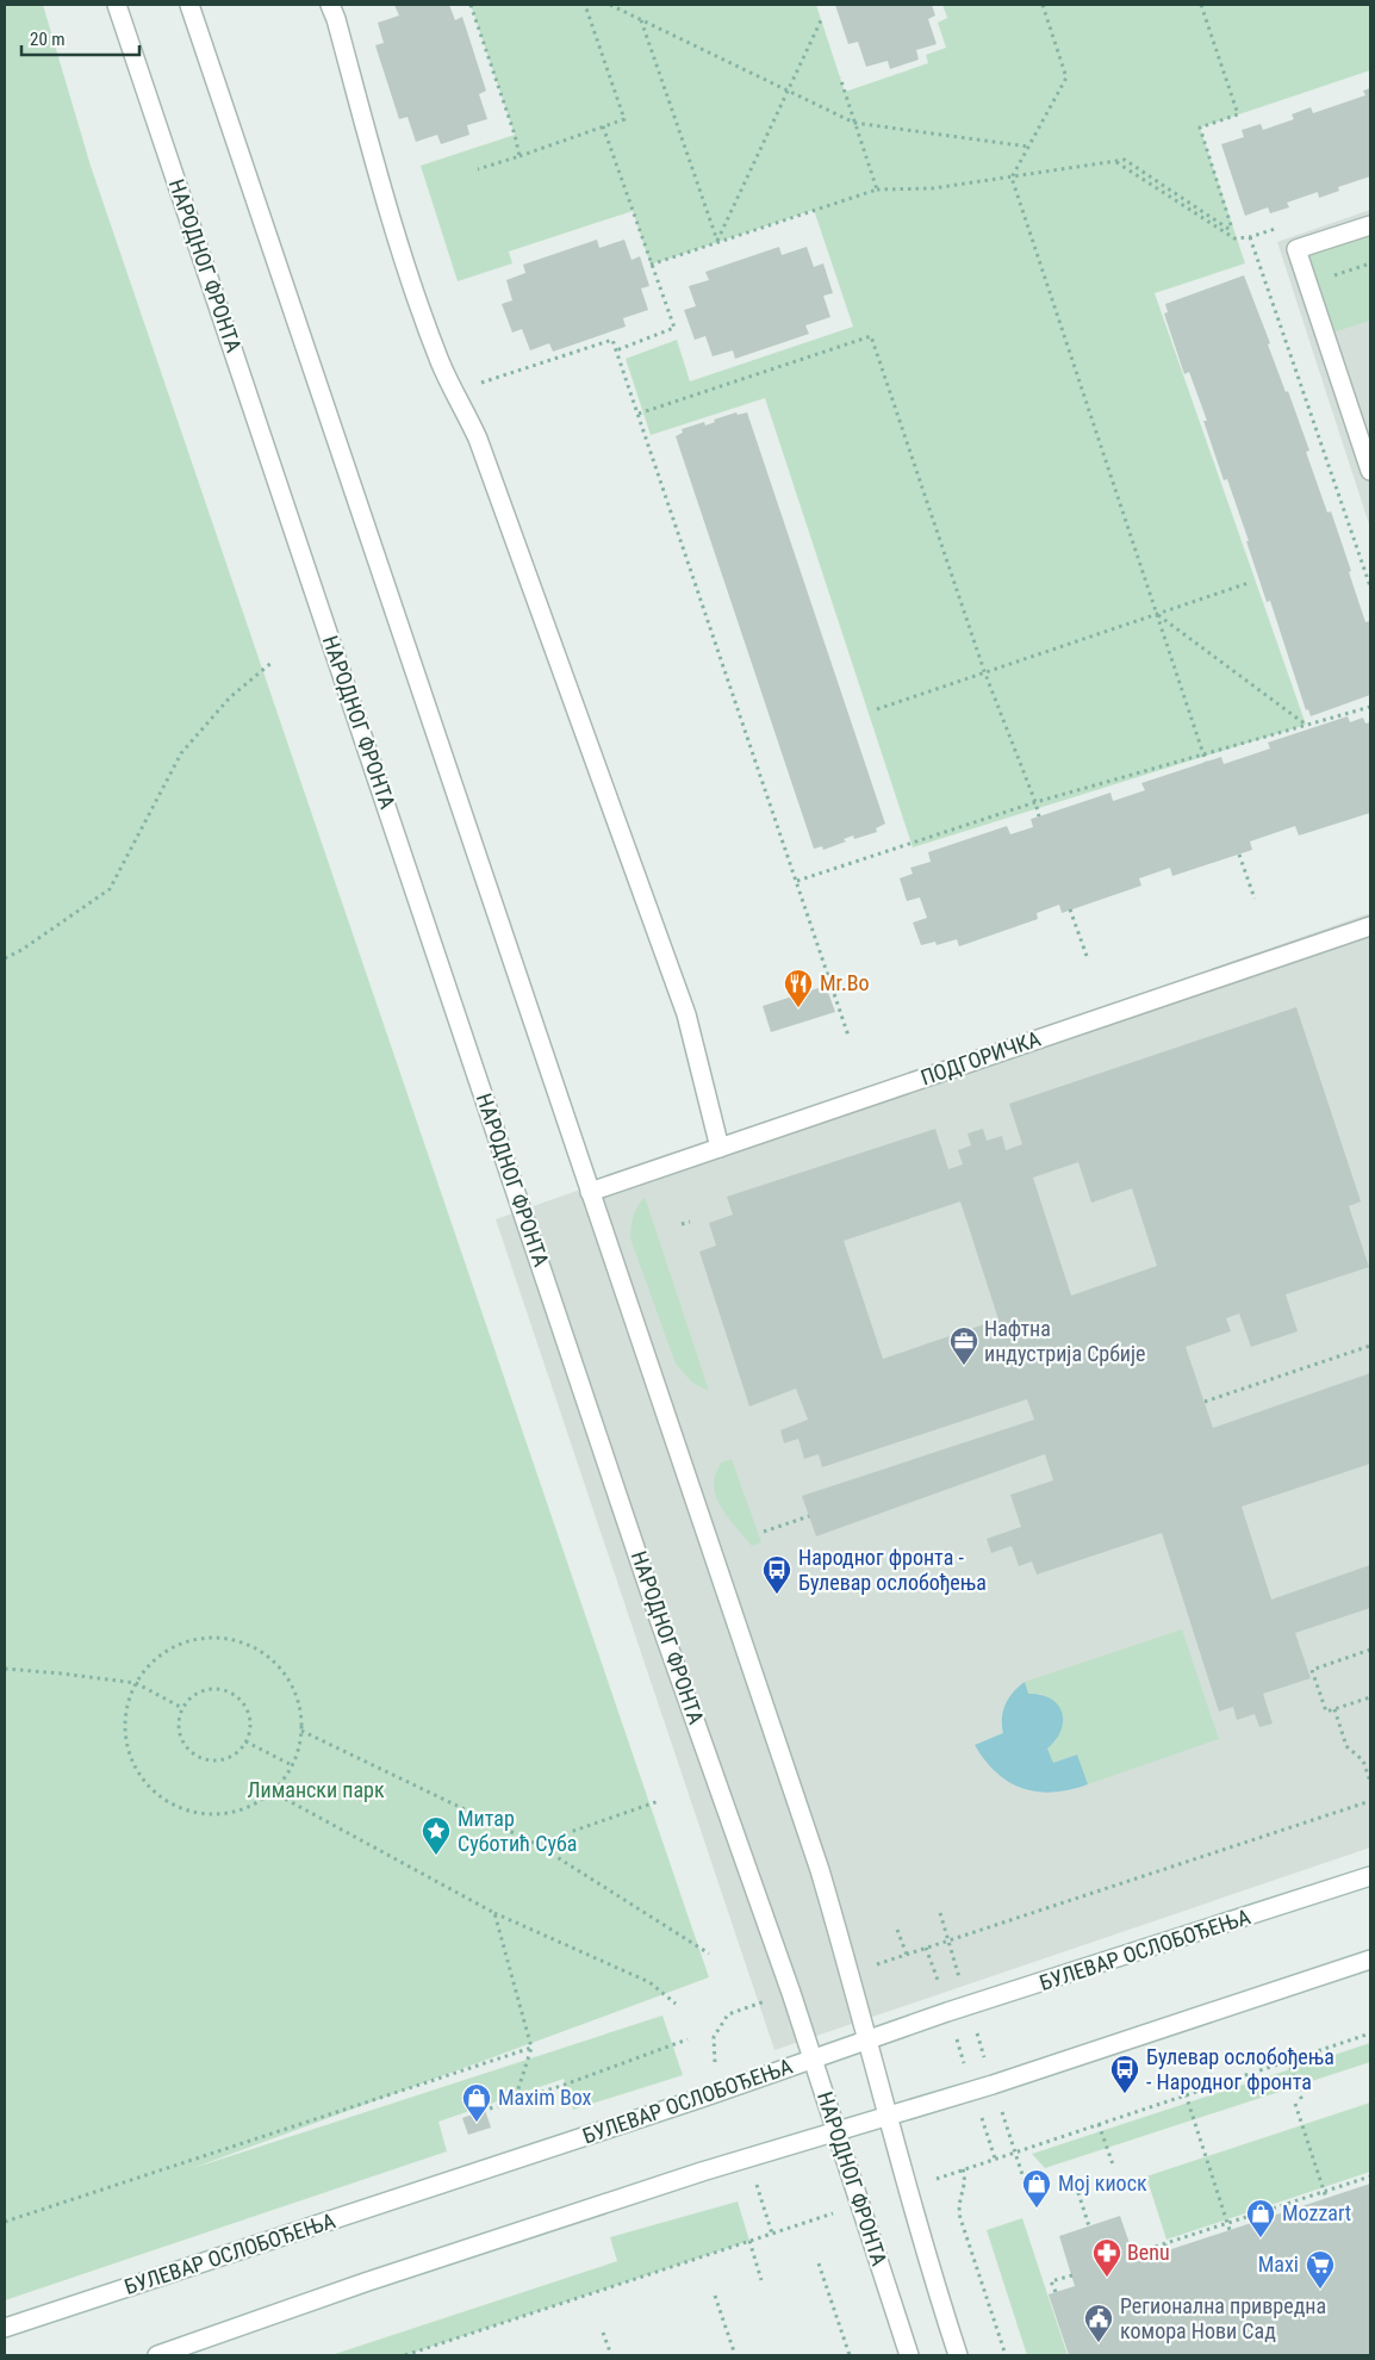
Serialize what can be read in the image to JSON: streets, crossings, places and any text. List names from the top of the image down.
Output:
{
  "streets": {
    "street": ["НАРОДНОГ ФРОНТА", "ПОДГОРИЧКА", "БУЛЕВАР ОСЛОБОЂЕЊА"]
  },
  "crossings": [
    ["НАРОДНОГ ФРОНТА", "БУЛЕВАР ОСЛОБОЂЕЊА"]
  ],
  "parks": ["Лимански парк"],
  "places": {
    "restaurant": ["Mr.Bo"],
    "office": ["Нафтна индустрија Србије"],
    "bus stop": ["Народног фронта - Булевар ослобођења", "Булевар ослобођења - Народног фронта"],
    "place": ["Митар Суботић Суба"],
    "shop": ["Maxim Box", "Мој киоск", "Mozzart"],
    "pharmacy": ["Benu"],
    "supermarket": ["Maxi"],
    "public building": ["Регионална привредна комора Нови Сад"]
  },
  "scale_bar": "20 m"
}
